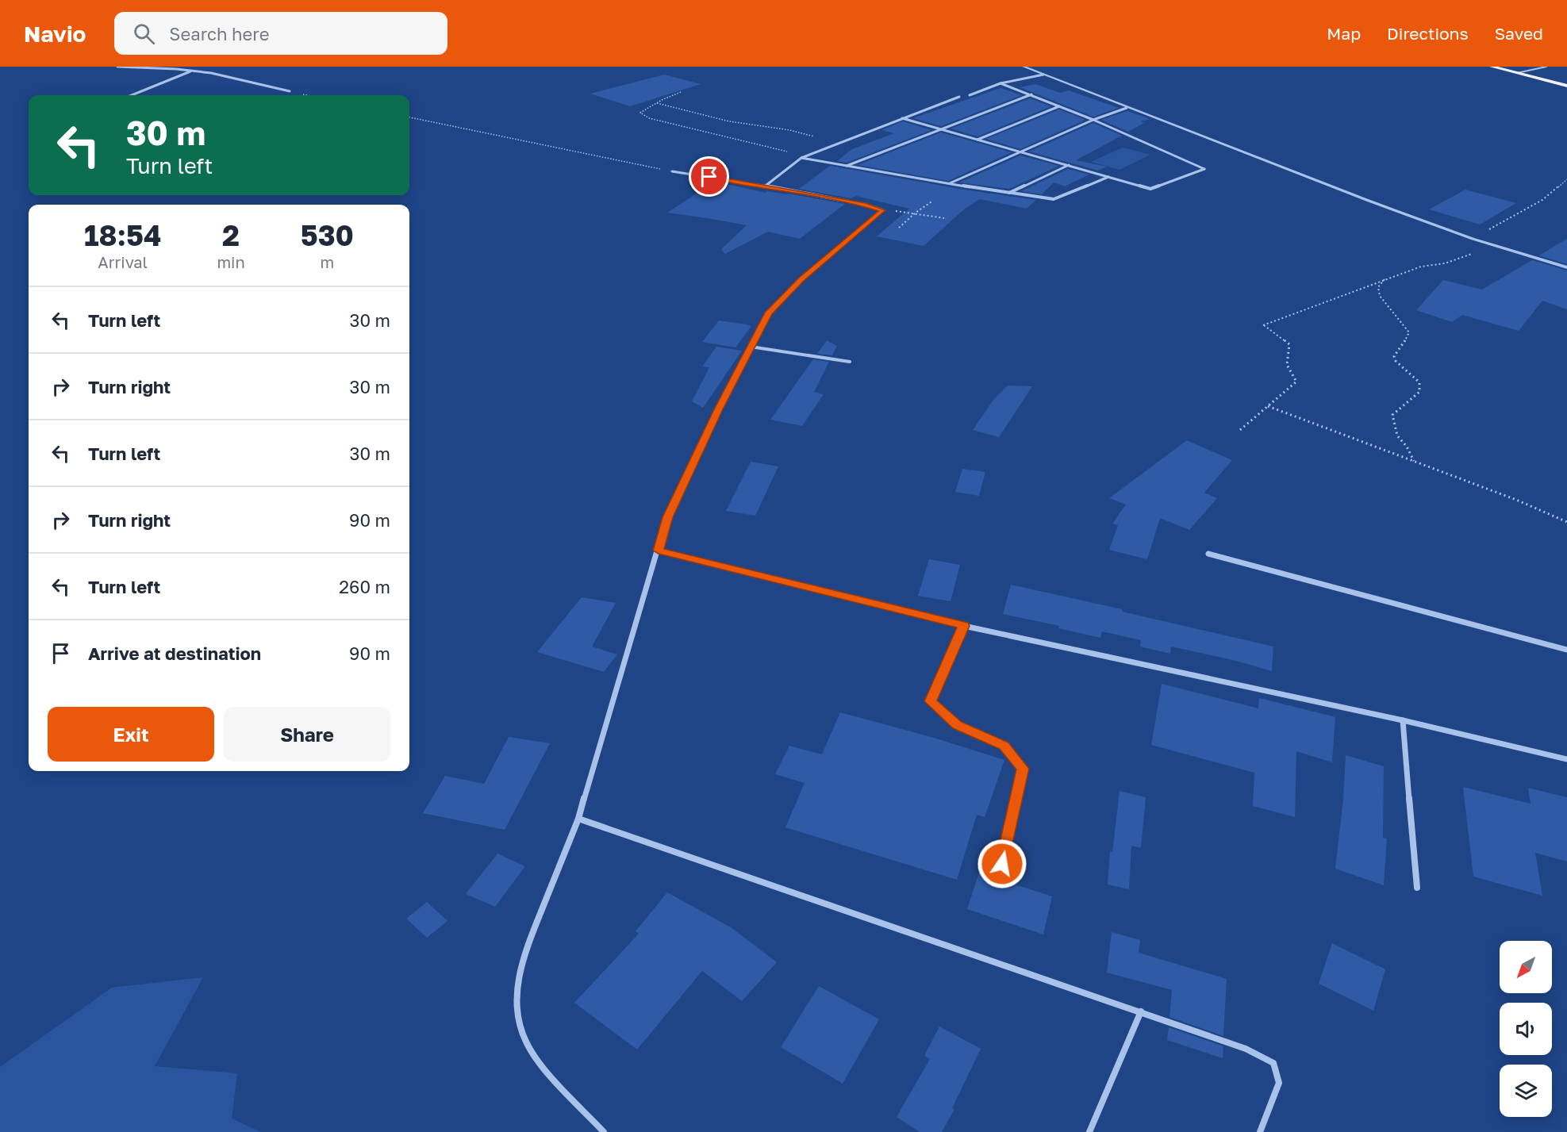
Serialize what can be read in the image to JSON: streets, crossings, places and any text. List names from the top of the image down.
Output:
{
  "north": "bottom left",
  "page": {
    "header": "Navio",
    "search": "Search here",
    "nav": ["Map", "Directions", "Saved"],
    "turn": ["30 m", "Turn left"],
    "eta": [
      "18:54",
      "Arrival",
      "2",
      "min",
      "530",
      "m"
    ],
    "list": [
      {
        "name": "Turn left",
        "value": "30 m"
      },
      {
        "name": "Turn right",
        "value": "30 m"
      },
      {
        "name": "Turn left",
        "value": "30 m"
      },
      {
        "name": "Turn right",
        "value": "90 m"
      },
      {
        "name": "Turn left",
        "value": "260 m"
      },
      {
        "name": "Arrive at destination",
        "value": "90 m"
      }
    ],
    "buttons": ["Exit", "Share"]
  }
}
